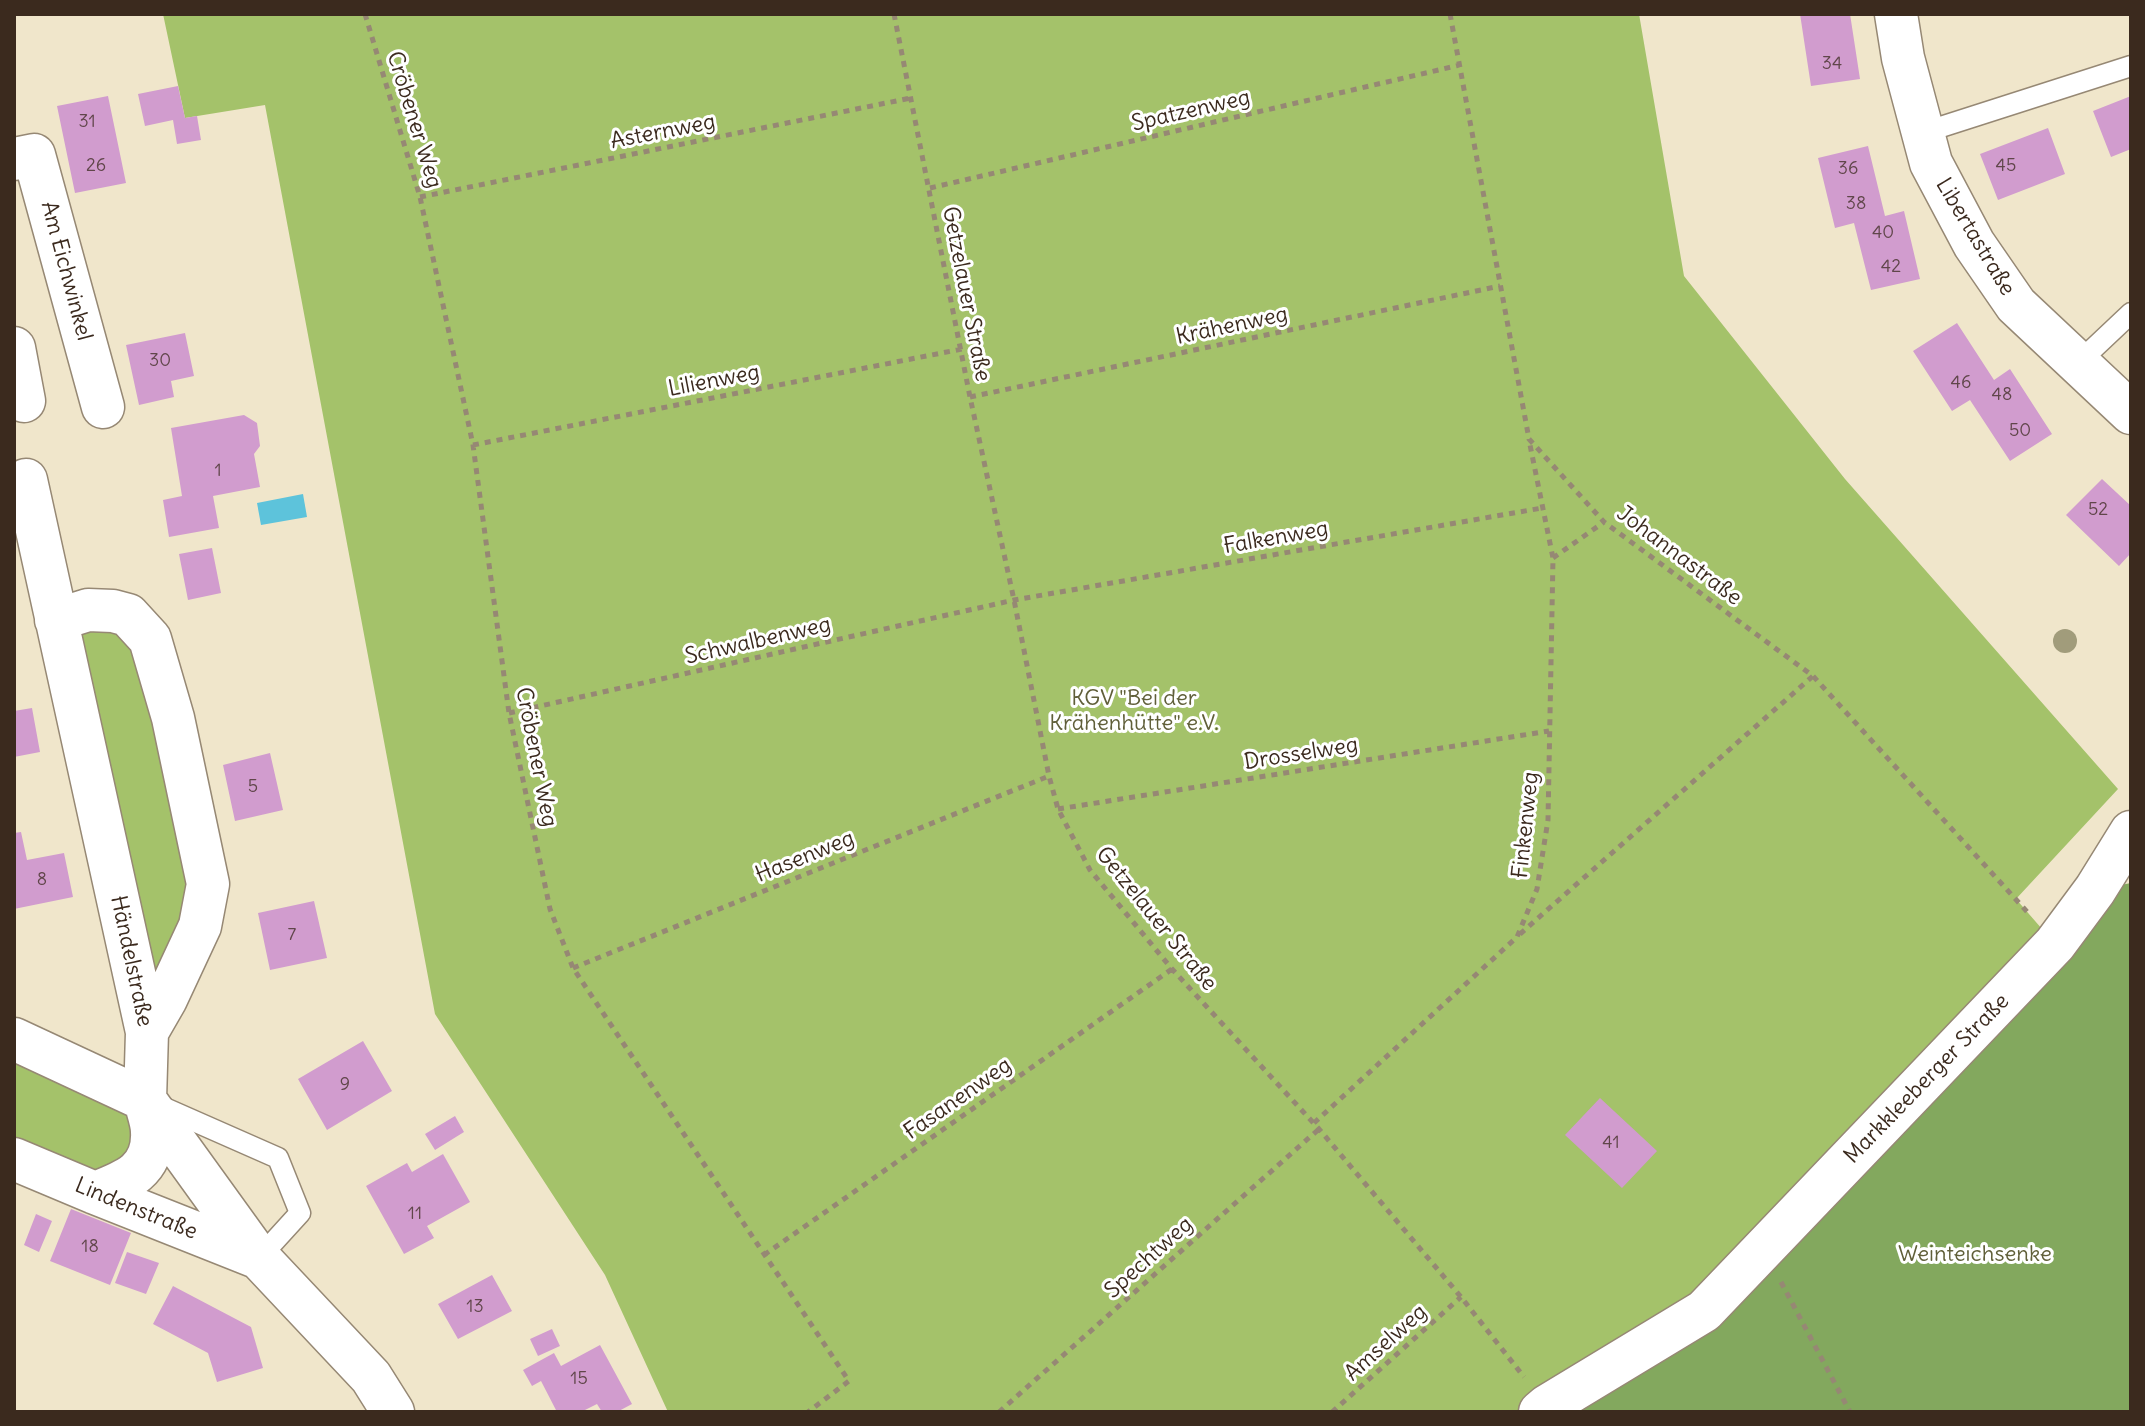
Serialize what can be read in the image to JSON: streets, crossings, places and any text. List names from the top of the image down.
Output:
{
  "streets": {
    "street": [
      "Libertastraße",
      "Am Eichwinkel",
      "Händelstraße",
      "Markkleeberger Straße",
      "Lindenstraße"
    ],
    "path": [
      "Spatzenweg",
      "Cröbener Weg",
      "Asternweg",
      "Getzelauer Straße",
      "Krähenweg",
      "Lilienweg",
      "Falkenweg",
      "Johannastraße",
      "Schwalbenweg",
      "Drosselweg",
      "Finkenweg",
      "Hasenweg",
      "Fasanenweg",
      "Spechtweg",
      "Amselweg"
    ]
  },
  "crossings": [
    ["Spatzenweg", "Getzelauer Straße"],
    ["Cröbener Weg", "Asternweg"],
    ["Cröbener Weg", "Lilienweg"],
    ["Cröbener Weg", "Schwalbenweg"],
    ["Cröbener Weg", "Hasenweg"],
    ["Cröbener Weg", "Fasanenweg"],
    ["Asternweg", "Getzelauer Straße"],
    ["Getzelauer Straße", "Krähenweg"],
    ["Getzelauer Straße", "Lilienweg"],
    ["Getzelauer Straße", "Falkenweg"],
    ["Getzelauer Straße", "Schwalbenweg"],
    ["Getzelauer Straße", "Drosselweg"],
    ["Getzelauer Straße", "Finkenweg"],
    ["Getzelauer Straße", "Hasenweg"],
    ["Getzelauer Straße", "Markkleeberger Straße"],
    ["Getzelauer Straße", "Fasanenweg"],
    ["Getzelauer Straße", "Spechtweg"],
    ["Getzelauer Straße", "Amselweg"],
    ["Falkenweg", "Schwalbenweg"],
    ["Falkenweg", "Finkenweg"],
    ["Johannastraße", "Finkenweg"],
    ["Drosselweg", "Finkenweg"],
    ["Händelstraße", "Lindenstraße"]
  ],
  "parks": ["KGV \"Bei der Krähenhütte\" e.V.", "Weinteichsenke"],
  "house_numbers": [
    "34",
    "31",
    "26",
    "45",
    "36",
    "38",
    "40",
    "42",
    "30",
    "46",
    "48",
    "50",
    "1",
    "52",
    "5",
    "8",
    "7",
    "9",
    "41",
    "11",
    "18",
    "13",
    "15"
  ]
}
